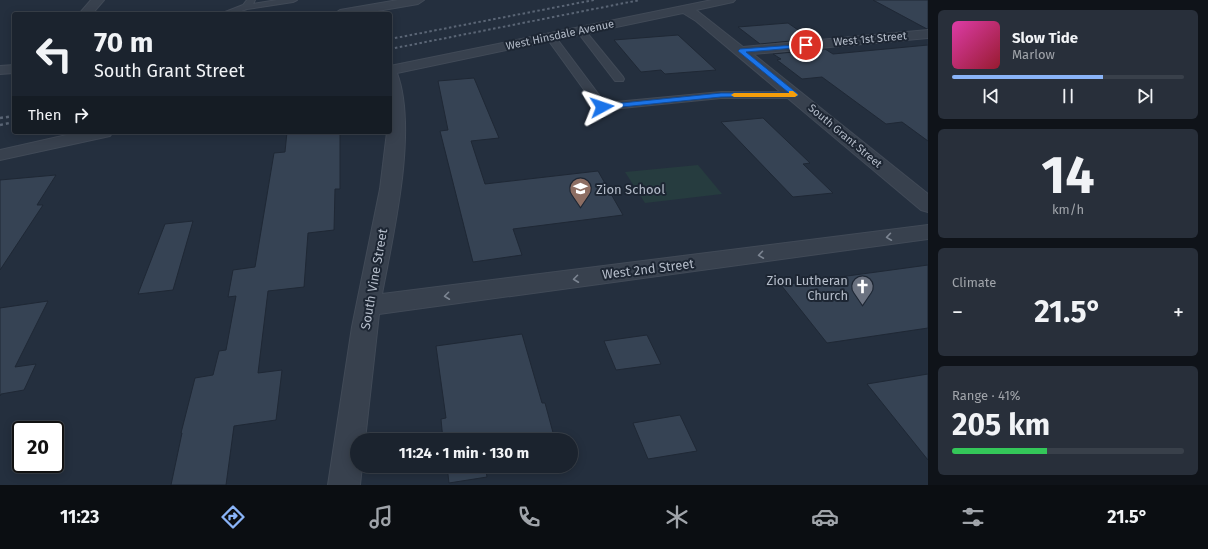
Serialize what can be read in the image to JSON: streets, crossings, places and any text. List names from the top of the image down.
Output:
{
  "streets": {
    "street": [
      "West Hinsdale Avenue",
      "West 1st Street",
      "South Grant Street",
      "West 2nd Street",
      "South Vine Street"
    ]
  },
  "crossings": [
    ["West Hinsdale Avenue", "South Grant Street"],
    ["West 1st Street", "South Grant Street"],
    ["West 2nd Street", "South Vine Street"]
  ],
  "one_way": ["West 2nd Street"],
  "places": {
    "school or university": ["Zion School"],
    "church": ["Zion Lutheran Church"]
  },
  "page": {
    "turn": ["70 m", "South Grant Street"],
    "song": ["Slow Tide", "Marlow"],
    "then": "Then",
    "tile": [
      ["14", "km/h"],
      "Climate",
      ["Range · 41%", "205 km"]
    ],
    "heat": ["−", "21.5°", "+"],
    "limit": "20",
    "trip": "11:24 · 1 min · 130 m",
    "tabs": ["11:23", "21.5°"]
  }
}
